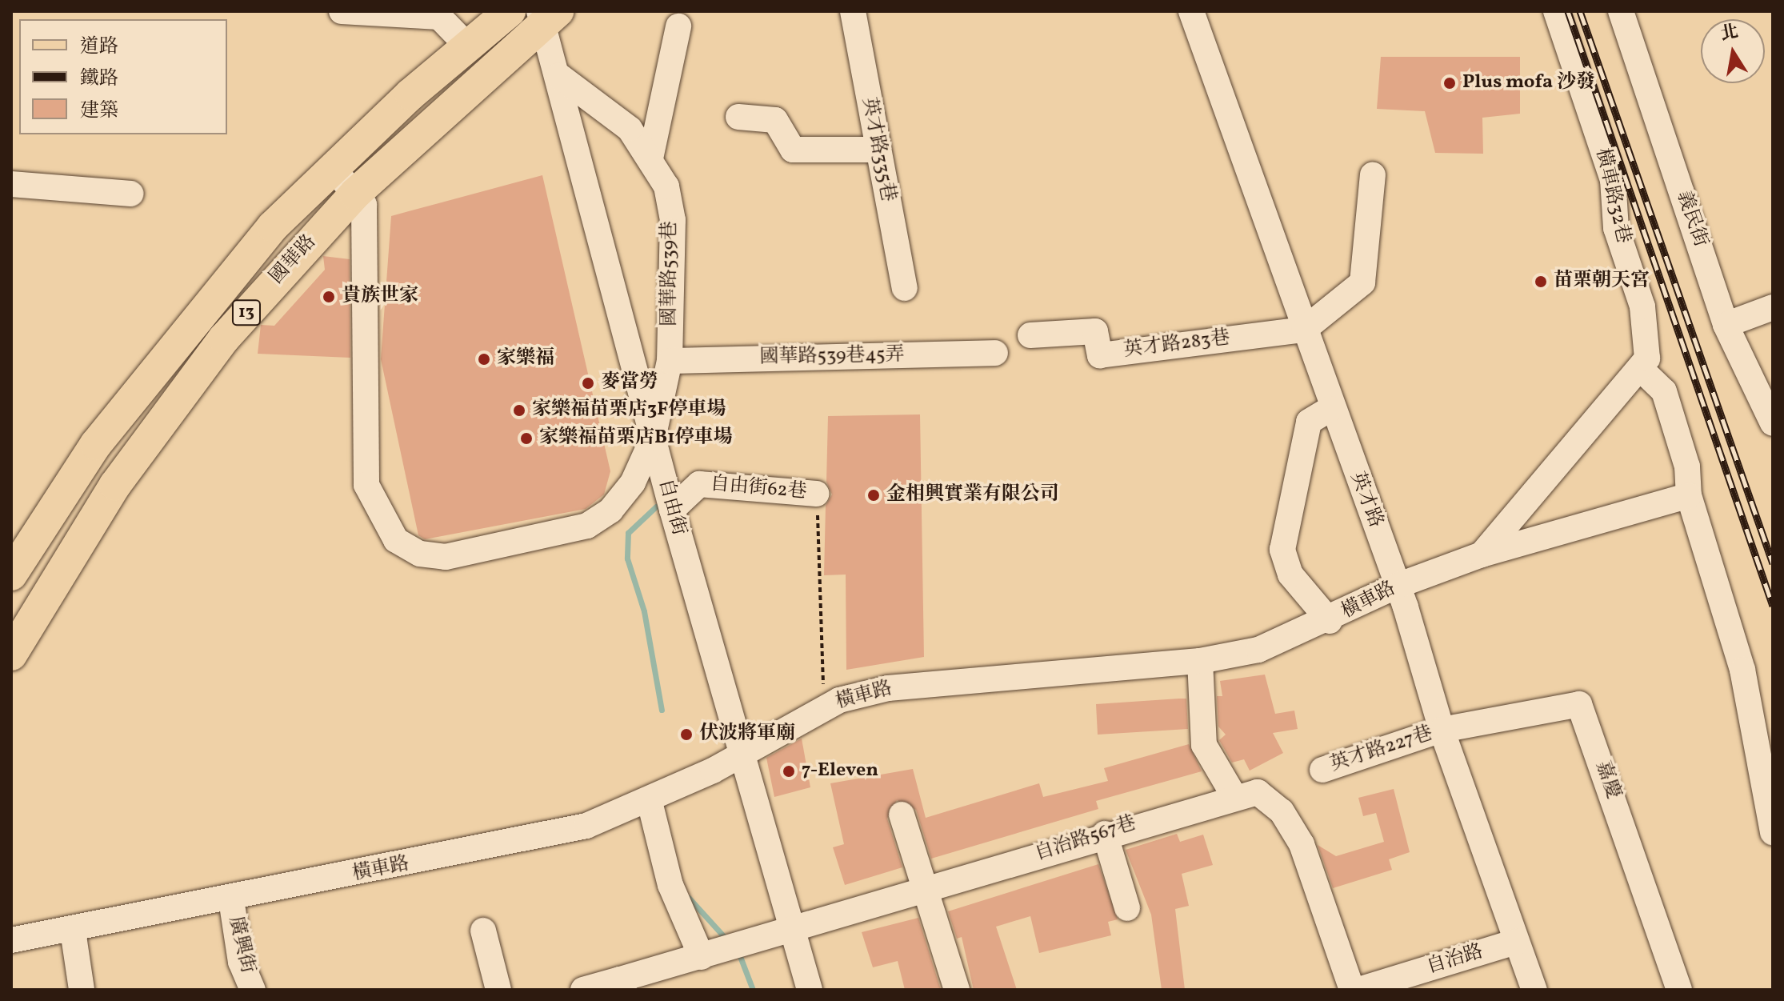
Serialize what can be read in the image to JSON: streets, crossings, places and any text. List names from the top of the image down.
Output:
{
  "streets": {
    "main road": ["國華路", "13"],
    "street": [
      "英才路335巷",
      "橫車路32巷",
      "義民街",
      "國華路539巷",
      "英才路283巷",
      "國華路539巷45弄",
      "自由街62巷",
      "英才路",
      "自由街",
      "橫車路",
      "英才路227巷",
      "嘉慶",
      "自治路567巷",
      "廣興街",
      "自治路"
    ]
  },
  "crossings": [
    ["國華路", "國華路539巷"],
    ["國華路", "自由街"],
    ["國華路539巷", "國華路539巷45弄"],
    ["國華路539巷", "自由街"],
    ["英才路283巷", "英才路"],
    ["自由街62巷", "自由街"],
    ["英才路", "橫車路"],
    ["英才路", "英才路227巷"],
    ["英才路", "嘉慶"],
    ["英才路", "自治路"],
    ["自由街", "橫車路"],
    ["自由街", "自治路567巷"],
    ["橫車路", "廣興街"],
    ["英才路227巷", "嘉慶"]
  ],
  "places": [
    "Plus mofa 沙發",
    "苗栗朝天宮",
    "貴族世家",
    "家樂福",
    "麥當勞",
    "家樂福苗栗店3F停車場",
    "家樂福苗栗店B1停車場",
    "金相興實業有限公司",
    "伏波將軍廟",
    "7-Eleven"
  ],
  "legend": ["道路", "鐵路", "建築"],
  "north": "top"
}
